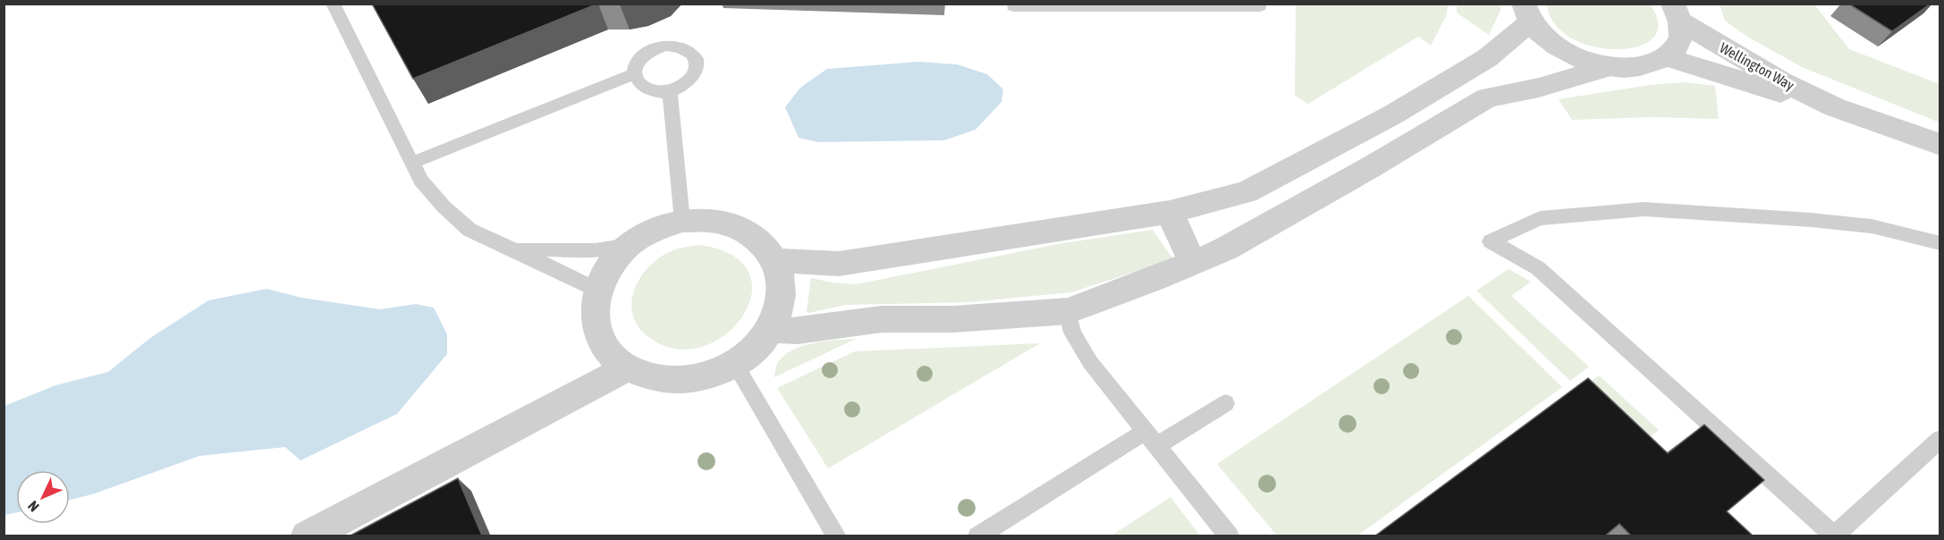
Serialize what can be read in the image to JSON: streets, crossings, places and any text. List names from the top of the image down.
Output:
{
  "streets": {
    "street": ["Wellington Way"]
  },
  "north": "bottom left"
}
